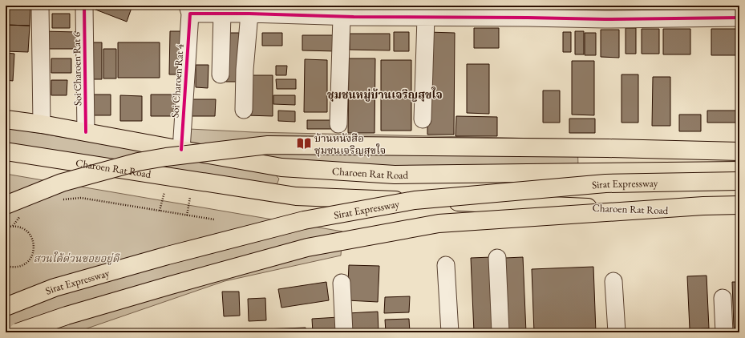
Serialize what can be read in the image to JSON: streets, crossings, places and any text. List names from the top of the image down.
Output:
{
  "streets": {
    "main road": ["Charoen Rat Road", "Sirat Expressway"],
    "street": ["Soi Charoen Rat 6", "Soi Charoen Rat 4"]
  },
  "crossings": [
    ["Soi Charoen Rat 6", "Charoen Rat Road"],
    ["Soi Charoen Rat 4", "Charoen Rat Road"]
  ],
  "districts": ["ชุมชนหมู่บ้านเจริญสุขใจ"],
  "parks": ["สวนใต้ด่วนซอยอยู่ดี"],
  "places": {
    "library": ["บ้านหนังสือ ชุมชนเจริญสุขใจ"]
  }
}
